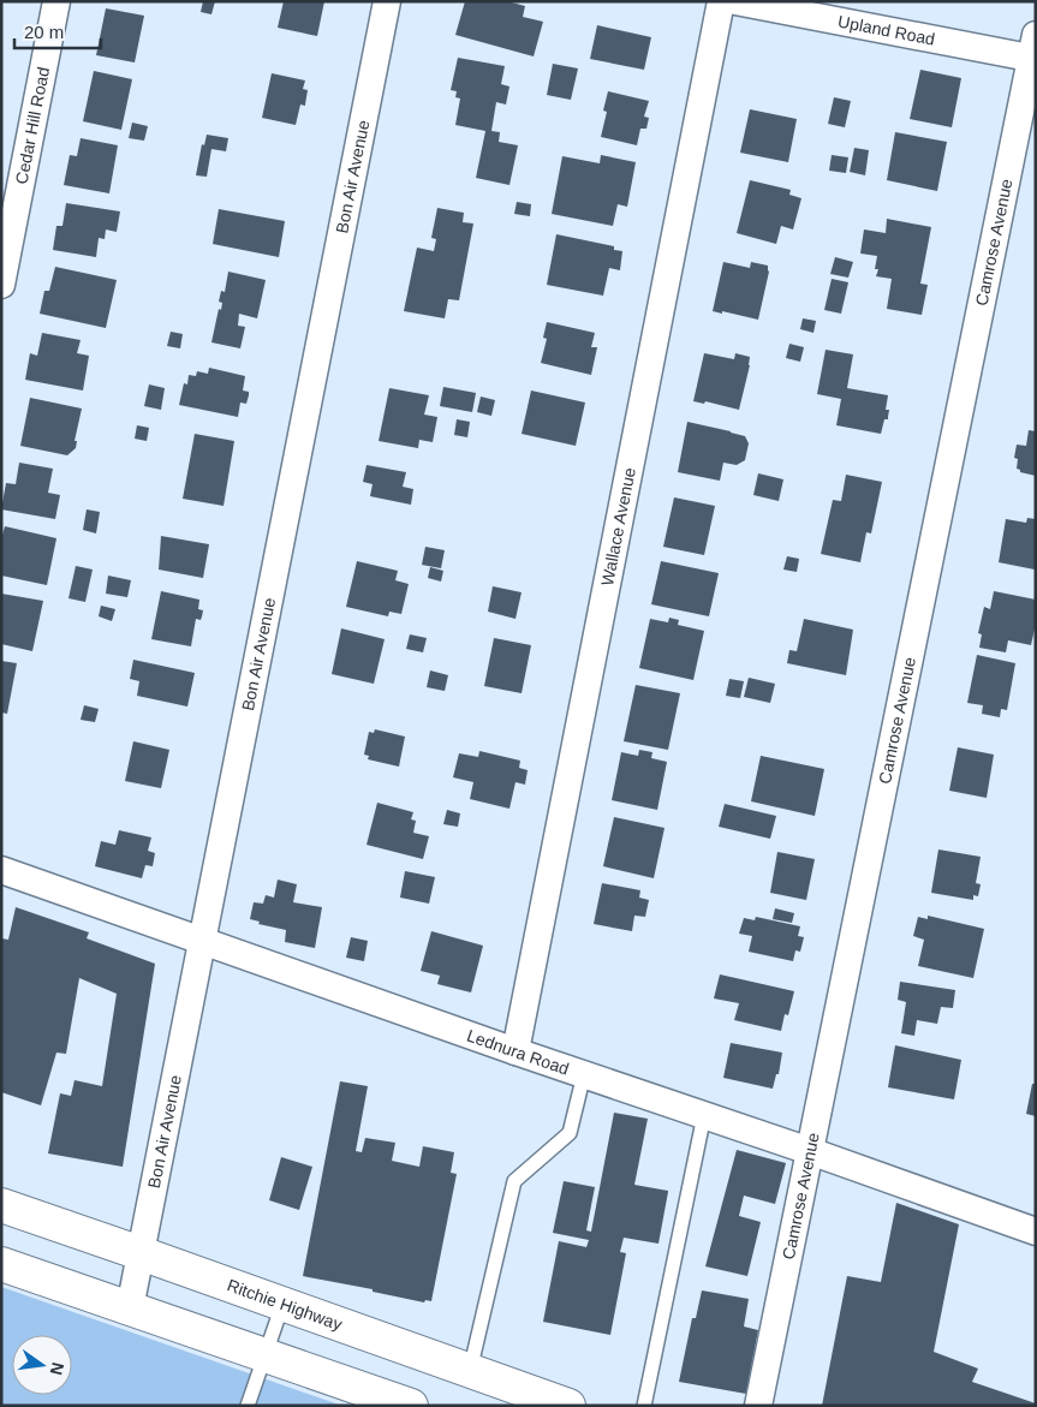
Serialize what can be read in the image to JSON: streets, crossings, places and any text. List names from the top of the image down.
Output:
{
  "streets": {
    "main road": ["Ritchie Highway"],
    "street": [
      "Upland Road",
      "Cedar Hill Road",
      "Bon Air Avenue",
      "Camrose Avenue",
      "Wallace Avenue",
      "Lednura Road"
    ]
  },
  "crossings": [
    ["Upland Road", "Camrose Avenue"],
    ["Bon Air Avenue", "Lednura Road"],
    ["Bon Air Avenue", "Ritchie Highway"],
    ["Camrose Avenue", "Lednura Road"],
    ["Wallace Avenue", "Lednura Road"]
  ],
  "scale_bar": "20 m",
  "north": "right"
}
